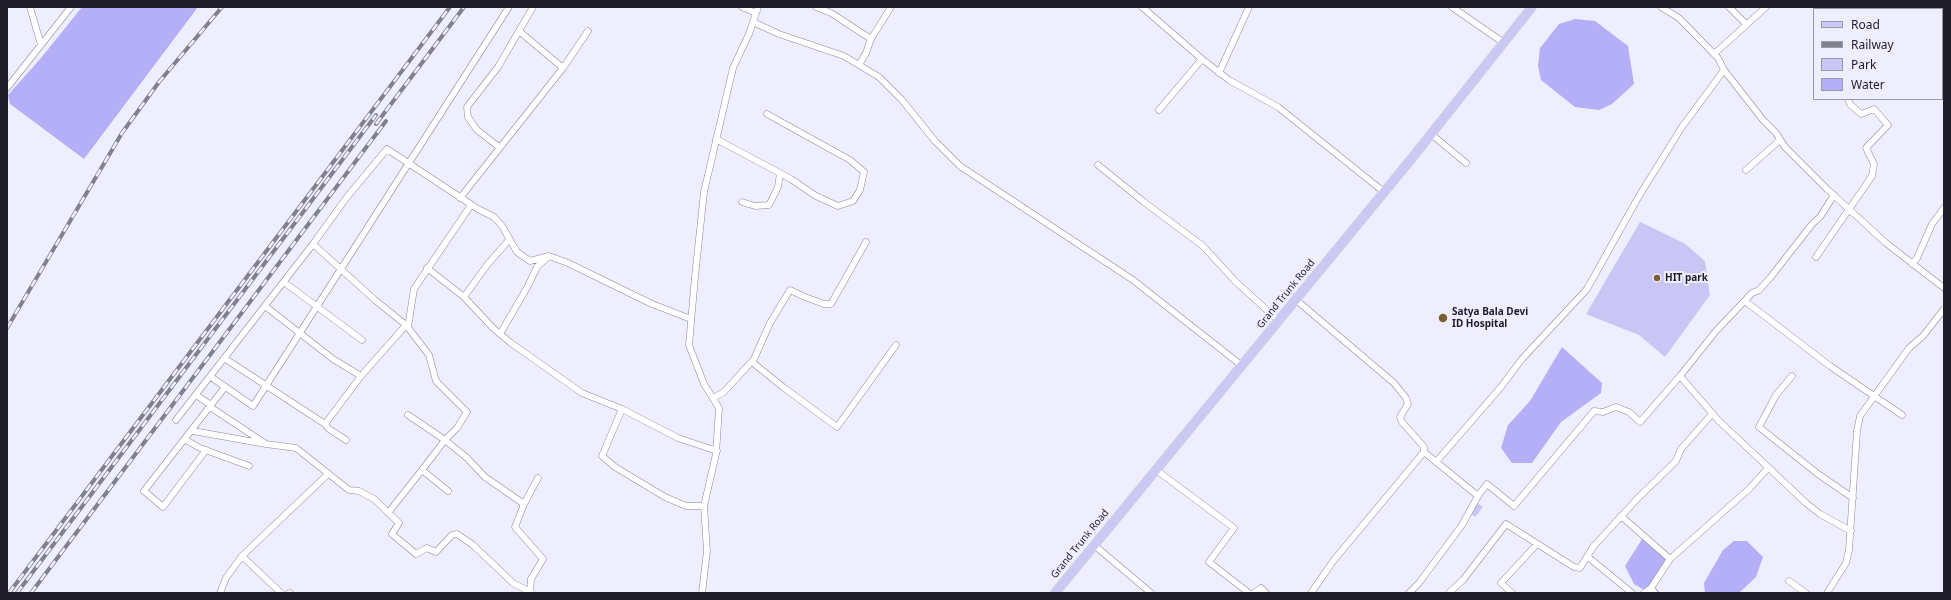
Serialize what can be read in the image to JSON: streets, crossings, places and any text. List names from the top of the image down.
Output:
{
  "streets": {
    "main road": ["Grand Trunk Road"]
  },
  "places": ["HIT park", "Satya Bala Devi ID Hospital"],
  "legend": [
    "Road",
    "Railway",
    "Park",
    "Water"
  ]
}
